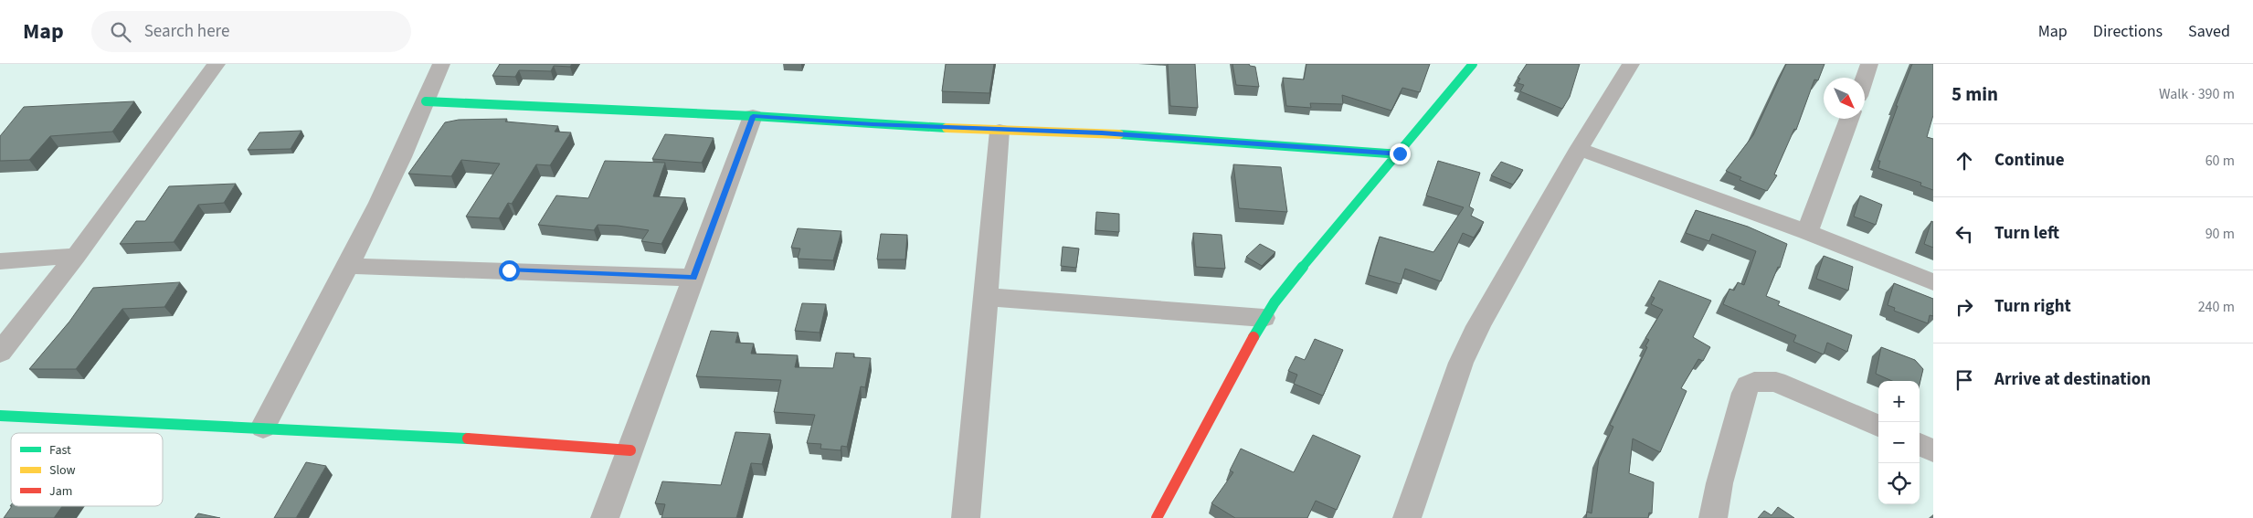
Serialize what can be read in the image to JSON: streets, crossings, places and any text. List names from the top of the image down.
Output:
{
  "legend": ["Fast", "Slow", "Jam"],
  "north": "bottom right",
  "page": {
    "header": "Map",
    "search": "Search here",
    "nav": ["Map", "Directions", "Saved"],
    "heading": ["5 min", "Walk · 390 m"],
    "list": [
      ["Continue", "60 m"],
      ["Turn left", "90 m"],
      ["Turn right", "240 m"],
      "Arrive at destination"
    ],
    "map_buttons": ["+", "−"]
  }
}
